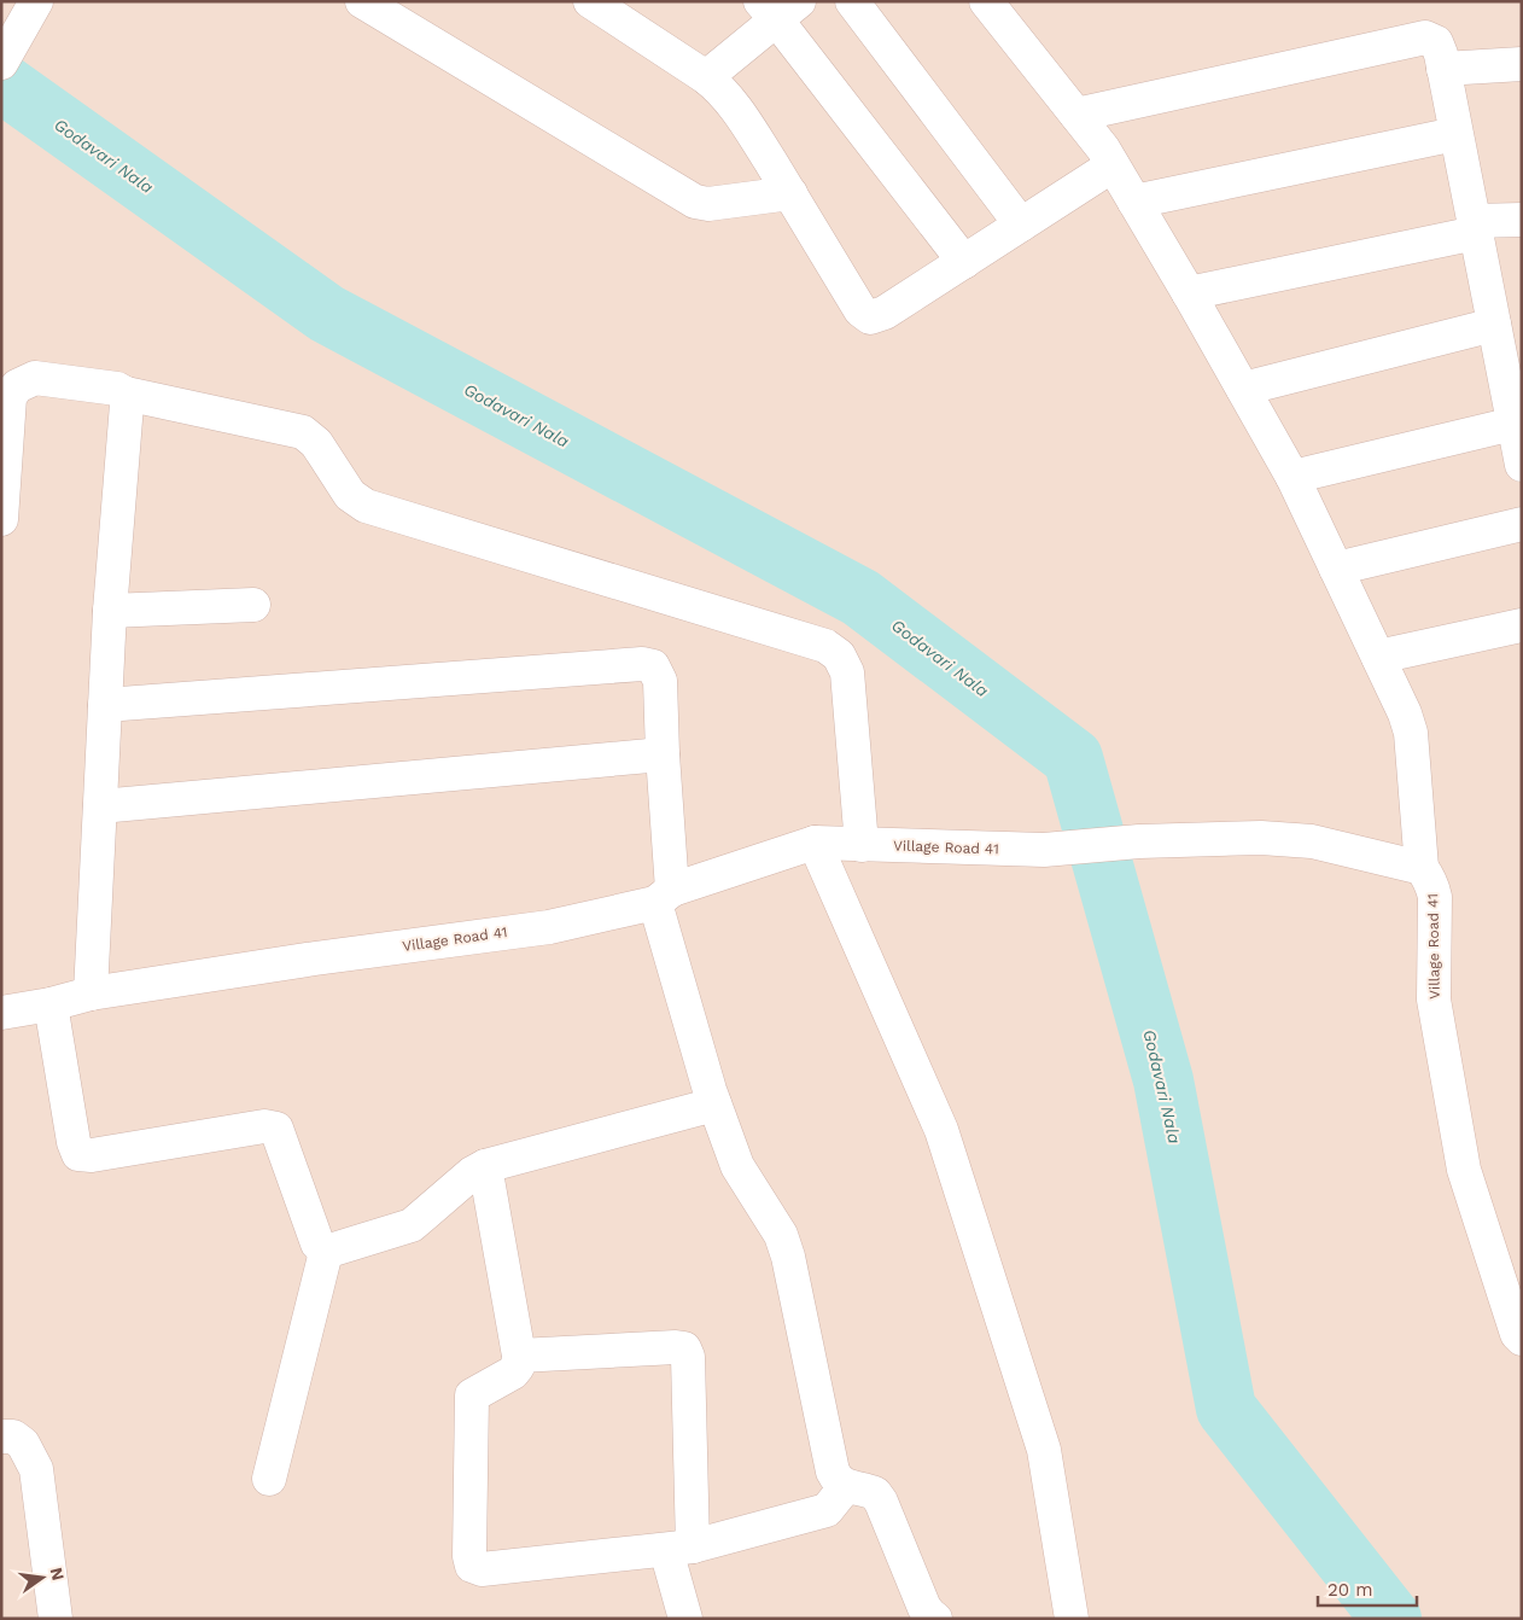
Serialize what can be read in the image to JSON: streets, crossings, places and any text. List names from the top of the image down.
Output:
{
  "streets": {
    "street": ["Village Road 41"]
  },
  "water": ["Godavari Nala"],
  "scale_bar": "20 m",
  "north": "right"
}
